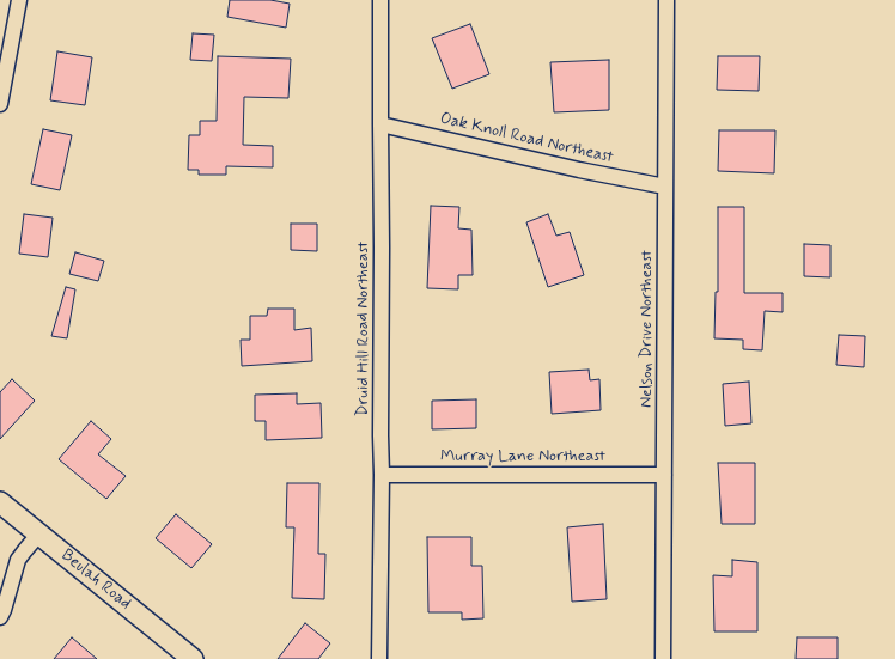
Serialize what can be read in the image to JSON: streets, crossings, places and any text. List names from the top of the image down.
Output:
{
  "streets": {
    "main road": ["Beulah Road"],
    "street": [
      "Oak Knoll Road Northeast",
      "Druid Hill Road Northeast",
      "Nelson Drive Northeast",
      "Murray Lane Northeast"
    ]
  },
  "crossings": [
    ["Oak Knoll Road Northeast", "Druid Hill Road Northeast"],
    ["Oak Knoll Road Northeast", "Nelson Drive Northeast"],
    ["Druid Hill Road Northeast", "Murray Lane Northeast"],
    ["Nelson Drive Northeast", "Murray Lane Northeast"]
  ]
}
